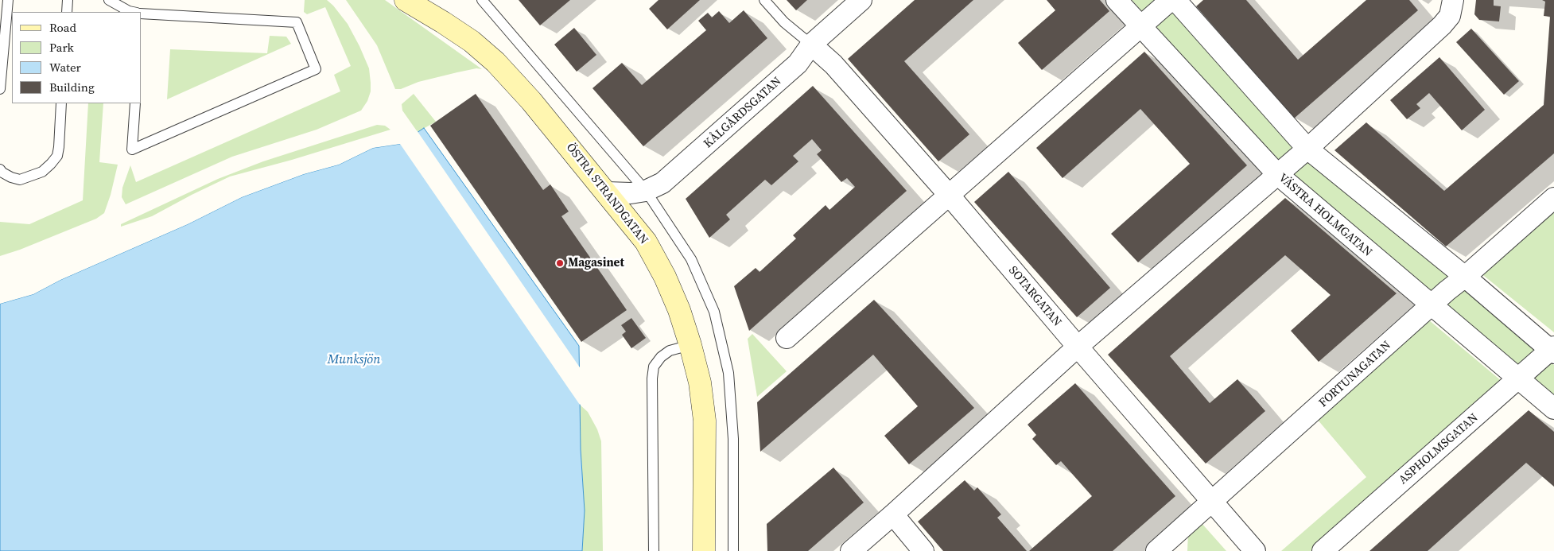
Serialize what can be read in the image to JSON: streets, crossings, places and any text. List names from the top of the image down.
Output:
{
  "streets": {
    "main road": ["ÖSTRA STRANDGATAN"],
    "street": [
      "KÅLGÅRDSGATAN",
      "VÄSTRA HOLMGATAN",
      "SOTARGATAN",
      "FORTUNAGATAN",
      "ASPHOLMSGATAN"
    ]
  },
  "crossings": [
    ["KÅLGÅRDSGATAN", "ÖSTRA STRANDGATAN"],
    ["KÅLGÅRDSGATAN", "SOTARGATAN"],
    ["VÄSTRA HOLMGATAN", "FORTUNAGATAN"],
    ["VÄSTRA HOLMGATAN", "ASPHOLMSGATAN"],
    ["SOTARGATAN", "FORTUNAGATAN"]
  ],
  "water": ["Munksjön"],
  "places": ["Magasinet"],
  "legend": [
    "Road",
    "Park",
    "Water",
    "Building"
  ]
}
